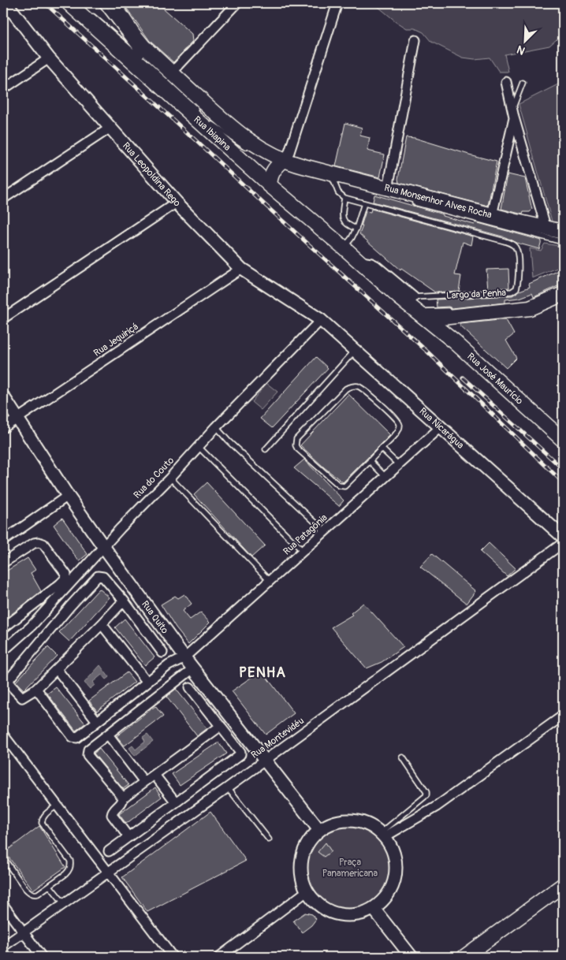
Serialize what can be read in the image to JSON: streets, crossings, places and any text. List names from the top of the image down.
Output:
{
  "streets": {
    "main road": [
      "Rua Ibiapina",
      "Rua Monsenhor Alves Rocha",
      "Largo da Penha",
      "Rua José Maurício"
    ],
    "street": [
      "Rua Leopoldina Rego",
      "Rua Jequiriçá",
      "Rua Nicarágua",
      "Rua do Couto",
      "Rua Patagônia",
      "Rua Quito",
      "Rua Montevidéu"
    ]
  },
  "crossings": [
    ["Rua Ibiapina", "Rua Monsenhor Alves Rocha"],
    ["Rua Ibiapina", "Largo da Penha"],
    ["Rua Ibiapina", "Rua José Maurício"],
    ["Rua Leopoldina Rego", "Rua Jequiriçá"],
    ["Rua Leopoldina Rego", "Rua Nicarágua"],
    ["Rua Leopoldina Rego", "Rua do Couto"],
    ["Rua Monsenhor Alves Rocha", "Largo da Penha"],
    ["Largo da Penha", "Rua José Maurício"],
    ["Rua Jequiriçá", "Rua Quito"],
    ["Rua Nicarágua", "Rua do Couto"],
    ["Rua Nicarágua", "Rua Patagônia"],
    ["Rua do Couto", "Rua Quito"],
    ["Rua Patagônia", "Rua Quito"],
    ["Rua Quito", "Rua Montevidéu"]
  ],
  "districts": ["PENHA"],
  "parks": ["Praça Panamericana"],
  "north": "bottom left"
}
